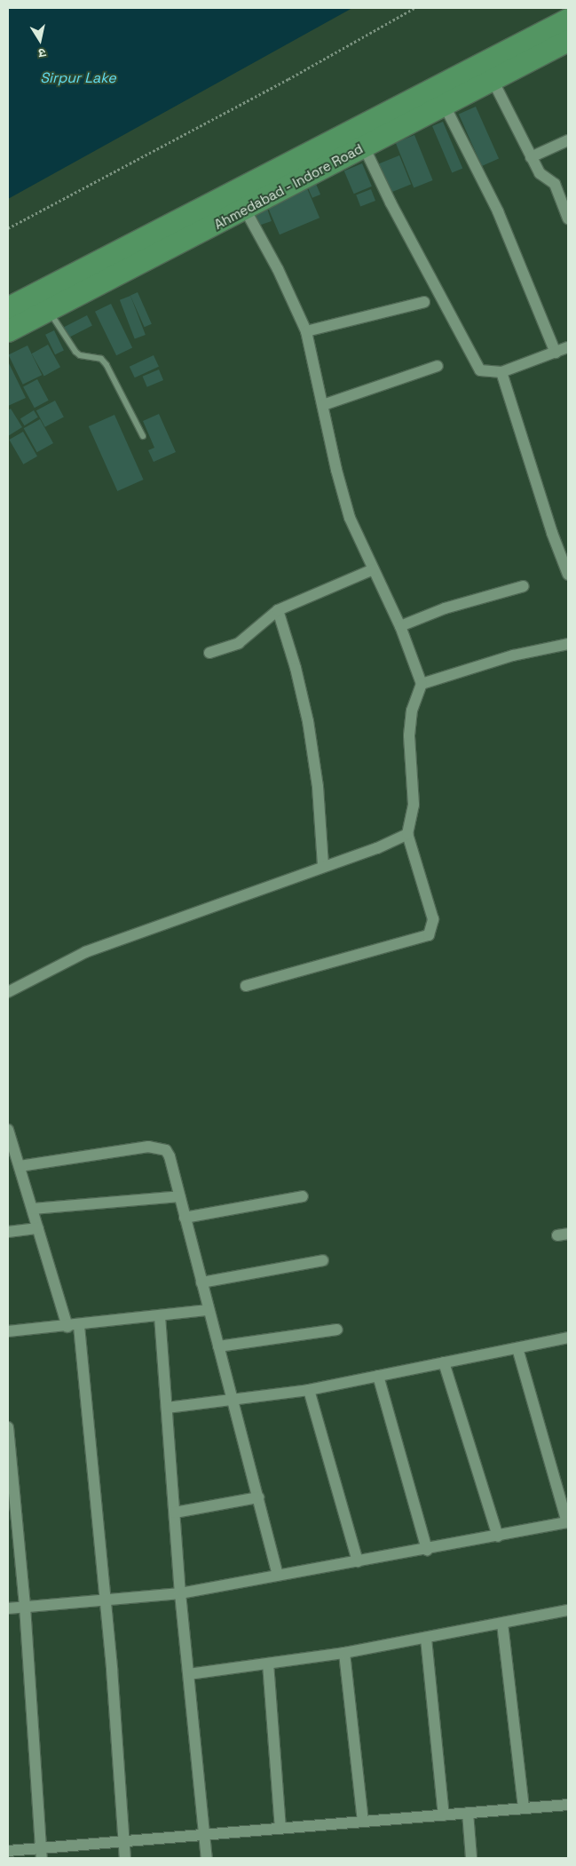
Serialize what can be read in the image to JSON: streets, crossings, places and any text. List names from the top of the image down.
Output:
{
  "streets": {
    "highway": ["Ahmedabad - Indore Road"]
  },
  "water": ["Sirpur Lake"],
  "north": "bottom"
}
